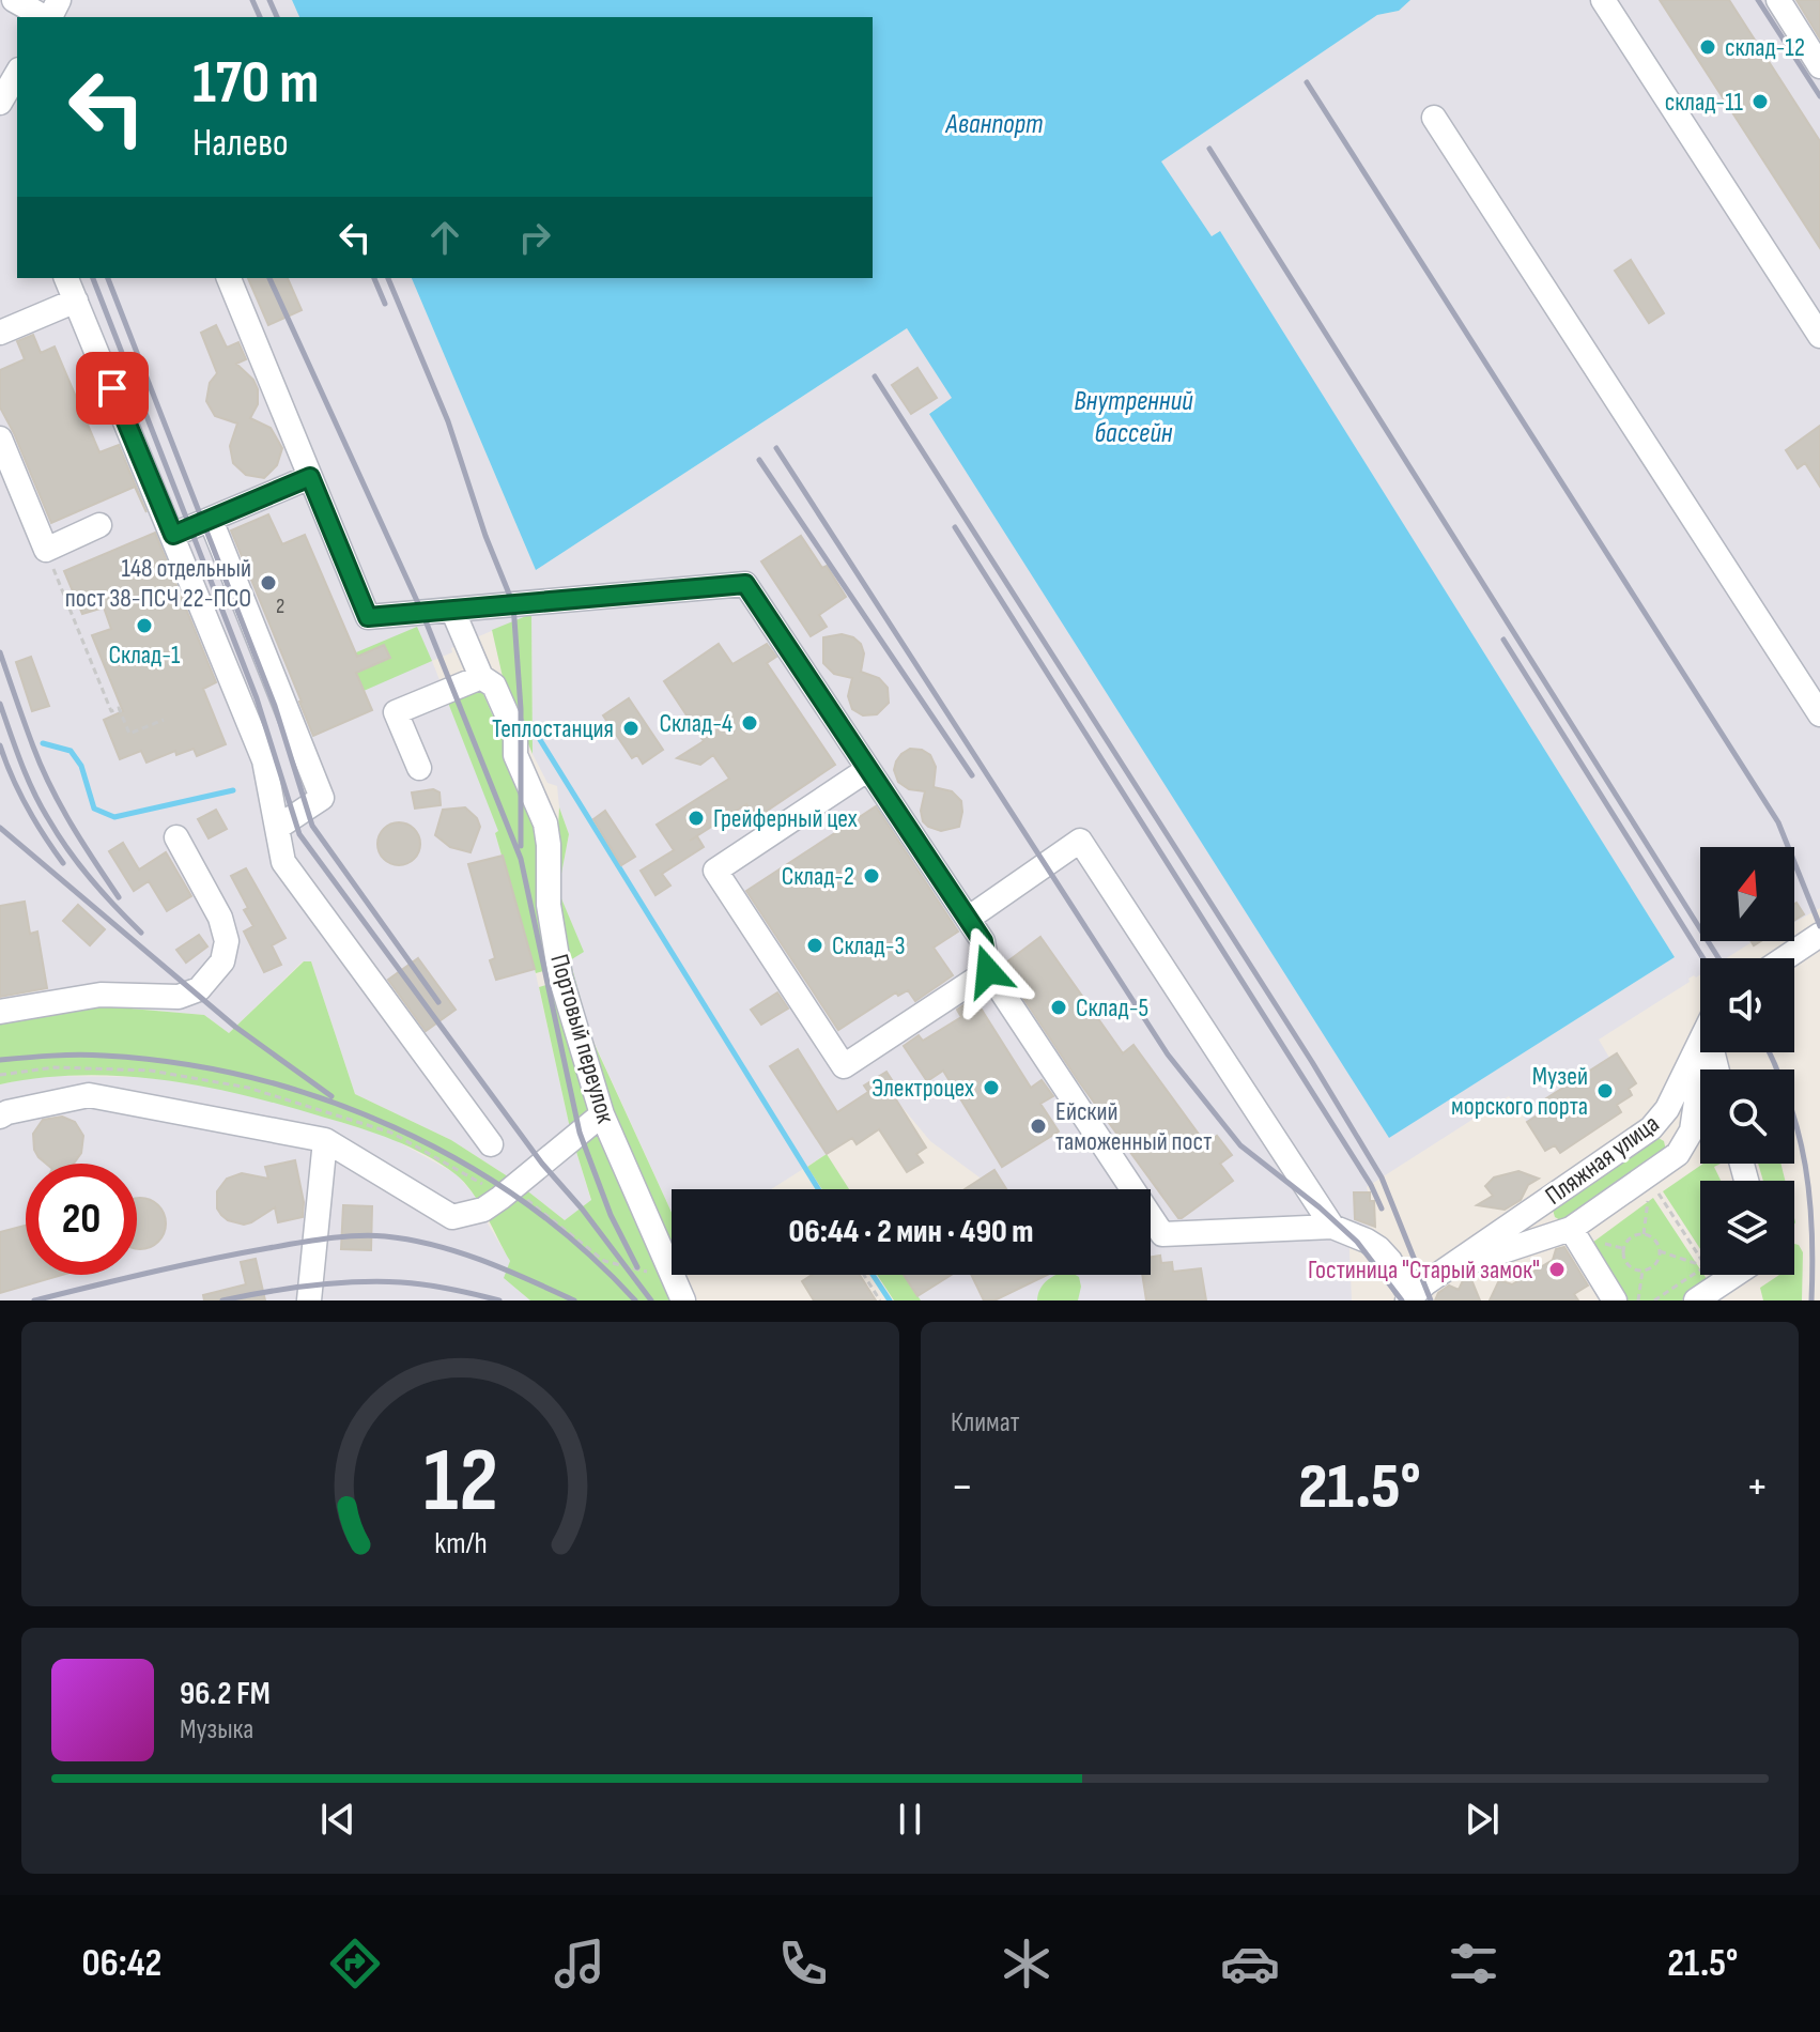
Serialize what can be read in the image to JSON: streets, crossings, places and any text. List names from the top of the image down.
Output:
{
  "streets": {
    "street": ["Портовый переулок", "Пляжная улица"]
  },
  "water": ["Аванпорт", "Внутренний бассейн"],
  "places": [
    "склад-12",
    "склад-11",
    "148 отдельный пост 38-ПСЧ 22-ПСО",
    "Склад-1",
    "Склад-4",
    "Теплостанция",
    "Грейферный цех",
    "Склад-2",
    "Склад-3",
    "Склад-5",
    "Электроцех",
    "Музей морского порта",
    "Ейский таможенный пост",
    "Гостиница \"Старый замок\""
  ],
  "house_numbers": ["2"],
  "north": "top",
  "page": {
    "turn": ["170 m", "Налево"],
    "limit": "20",
    "trip": "06:44 · 2 мин · 490 m",
    "tile": "Климат",
    "heat": ["−", "21.5°", "+"],
    "song": ["96.2 FM", "Музыка"],
    "tabs": ["06:42", "21.5°"],
    "gauge": ["12", "km/h"]
  }
}
